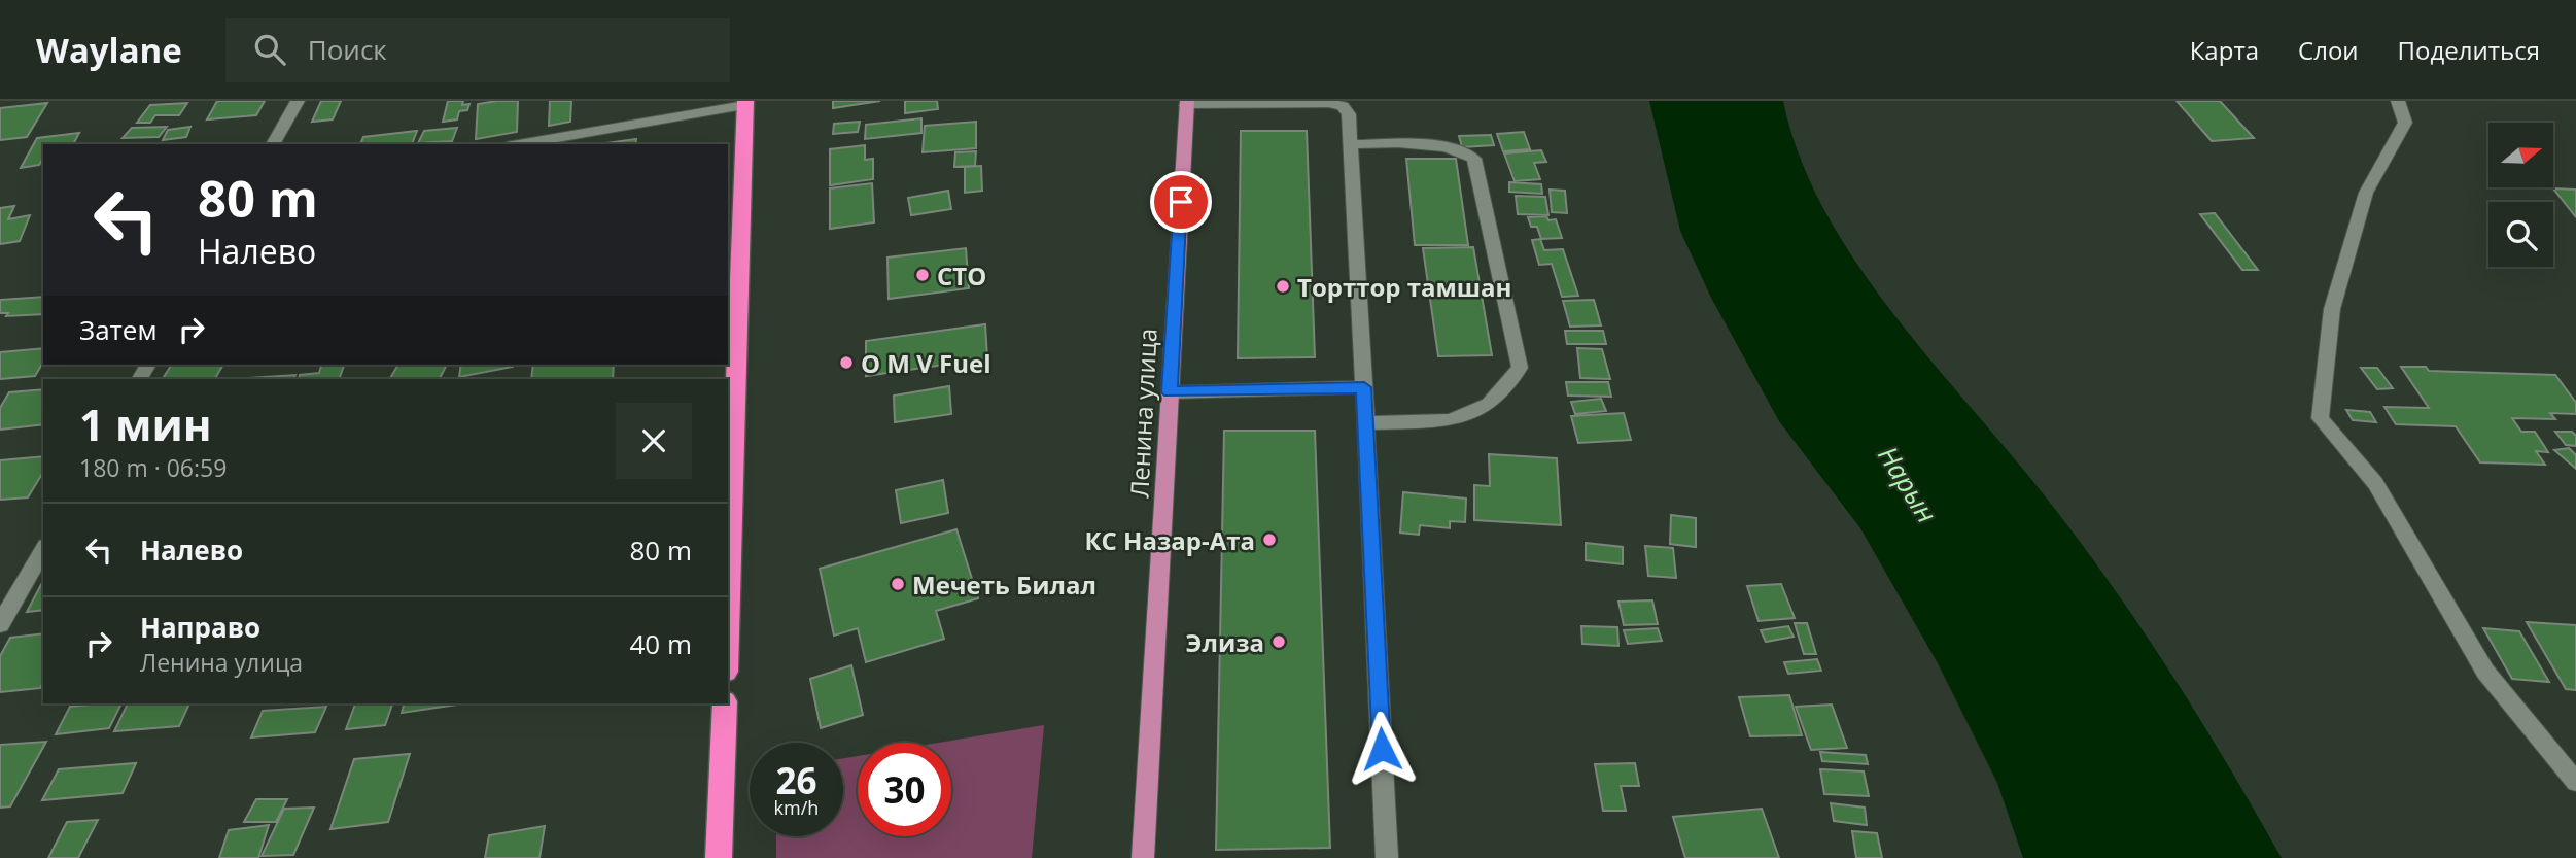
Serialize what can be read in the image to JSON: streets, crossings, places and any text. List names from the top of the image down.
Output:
{
  "streets": {
    "main road": ["Ленина улица"]
  },
  "water": ["Нарын"],
  "places": [
    "СТО",
    "Торттор тамшан",
    "O M V Fuel",
    "КС Назар-Ата",
    "Мечеть Билал",
    "Элиза"
  ],
  "north": "right",
  "page": {
    "header": "Waylane",
    "search": "Поиск",
    "nav": ["Карта", "Слои", "Поделиться"],
    "turn": ["80 m", "Налево"],
    "then": "Затем",
    "heading": ["1 мин", "180 m · 06:59"],
    "list": [
      {
        "name": "Налево",
        "value": "80 m"
      },
      {
        "name": "Направо",
        "note": "Ленина улица",
        "value": "40 m"
      }
    ],
    "speed": "26 km/h",
    "limit": "30"
  }
}
